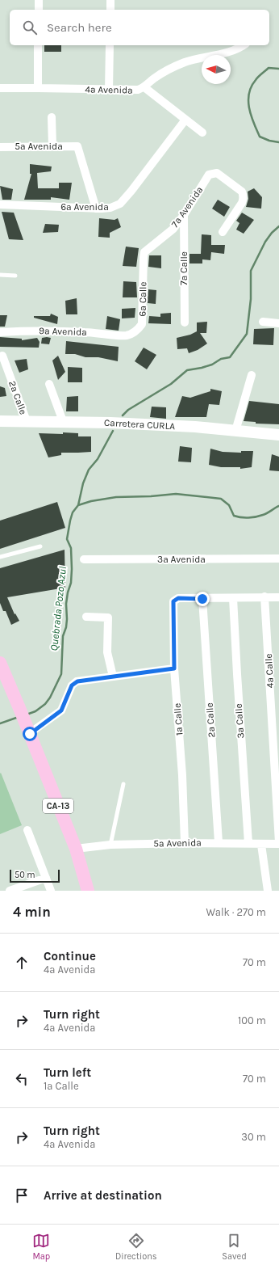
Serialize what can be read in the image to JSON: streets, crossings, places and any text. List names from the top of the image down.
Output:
{
  "streets": {
    "main road": ["Carretera CURLA", "CA-13"],
    "street": [
      "4a Avenida",
      "5a Avenida",
      "6a Avenida",
      "7a Avenida",
      "7a Calle",
      "6a Calle",
      "9a Avenida",
      "2a Calle",
      "3a Avenida",
      "4ª Calle",
      "1ª Calle",
      "2ª Calle",
      "3ª Calle",
      "5ª Avenida"
    ]
  },
  "crossings": [
    ["5a Avenida", "6a Avenida"],
    ["7a Avenida", "7a Calle"],
    ["7a Avenida", "6a Calle"],
    ["6a Calle", "9a Avenida"],
    ["2a Calle", "Carretera CURLA"],
    ["4ª Calle", "5ª Avenida"],
    ["1ª Calle", "2ª Calle"],
    ["1ª Calle", "5ª Avenida"],
    ["2ª Calle", "5ª Avenida"],
    ["3ª Calle", "5ª Avenida"],
    ["CA-13", "5ª Avenida"]
  ],
  "water": ["Quebrada Pozo Azul"],
  "scale_bar": "50 m",
  "north": "left",
  "page": {
    "search": "Search here",
    "scale": "50 m",
    "heading": ["4 min", "Walk · 270 m"],
    "list": [
      ["Continue", "4ª Avenida", "70 m"],
      ["Turn right", "4ª Avenida", "100 m"],
      ["Turn left", "1ª Calle", "70 m"],
      ["Turn right", "4ª Avenida", "30 m"],
      "Arrive at destination"
    ],
    "nav": ["Map", "Directions", "Saved"]
  }
}
